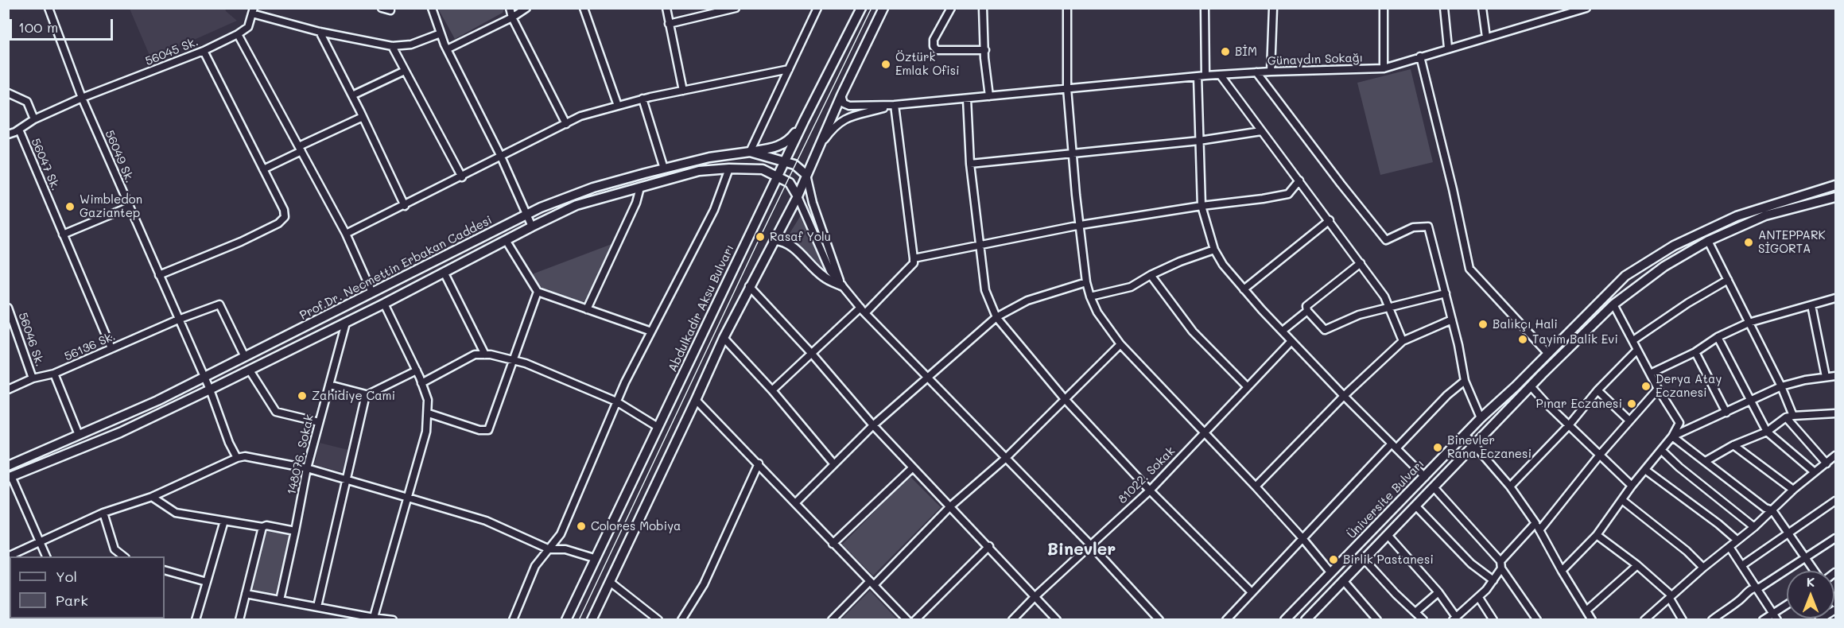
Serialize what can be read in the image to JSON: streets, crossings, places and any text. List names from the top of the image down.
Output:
{
  "streets": {
    "main road": ["Prof.Dr. Necmettin Erbakan Caddesi", "Abdulkadir Aksu Bulvarı", "Üniversite Bulvarı"],
    "street": [
      "56045 Sk.",
      "Günaydın Sokağı",
      "56049 Sk.",
      "56047 Sk.",
      "56046 Sk.",
      "56136 Sk.",
      "148076. Sokak",
      "81022. Sokak"
    ]
  },
  "crossings": [
    ["56045 Sk.", "56049 Sk."],
    ["56049 Sk.", "Prof.Dr. Necmettin Erbakan Caddesi"],
    ["56049 Sk.", "56136 Sk."],
    ["56047 Sk.", "56136 Sk."],
    ["Prof.Dr. Necmettin Erbakan Caddesi", "Abdulkadir Aksu Bulvarı"],
    ["Prof.Dr. Necmettin Erbakan Caddesi", "56136 Sk."],
    ["56046 Sk.", "56136 Sk."]
  ],
  "districts": ["Binevler"],
  "places": [
    "BİM",
    "Öztürk Emlak Ofisi",
    "Wimbledon Gaziantep",
    "Rasaf Yolu",
    "ANTEPPARK SİGORTA",
    "Balıkçı Hali",
    "Tayim Balik Evi",
    "Derya Atay Eczanesi",
    "Zahidiye Cami",
    "Pınar Eczanesi",
    "Binevler Rana Eczanesi",
    "Colores Mobiya",
    "Birlik Pastanesi"
  ],
  "legend": ["Yol", "Park"],
  "scale_bar": "100 m",
  "north": "top"
}
